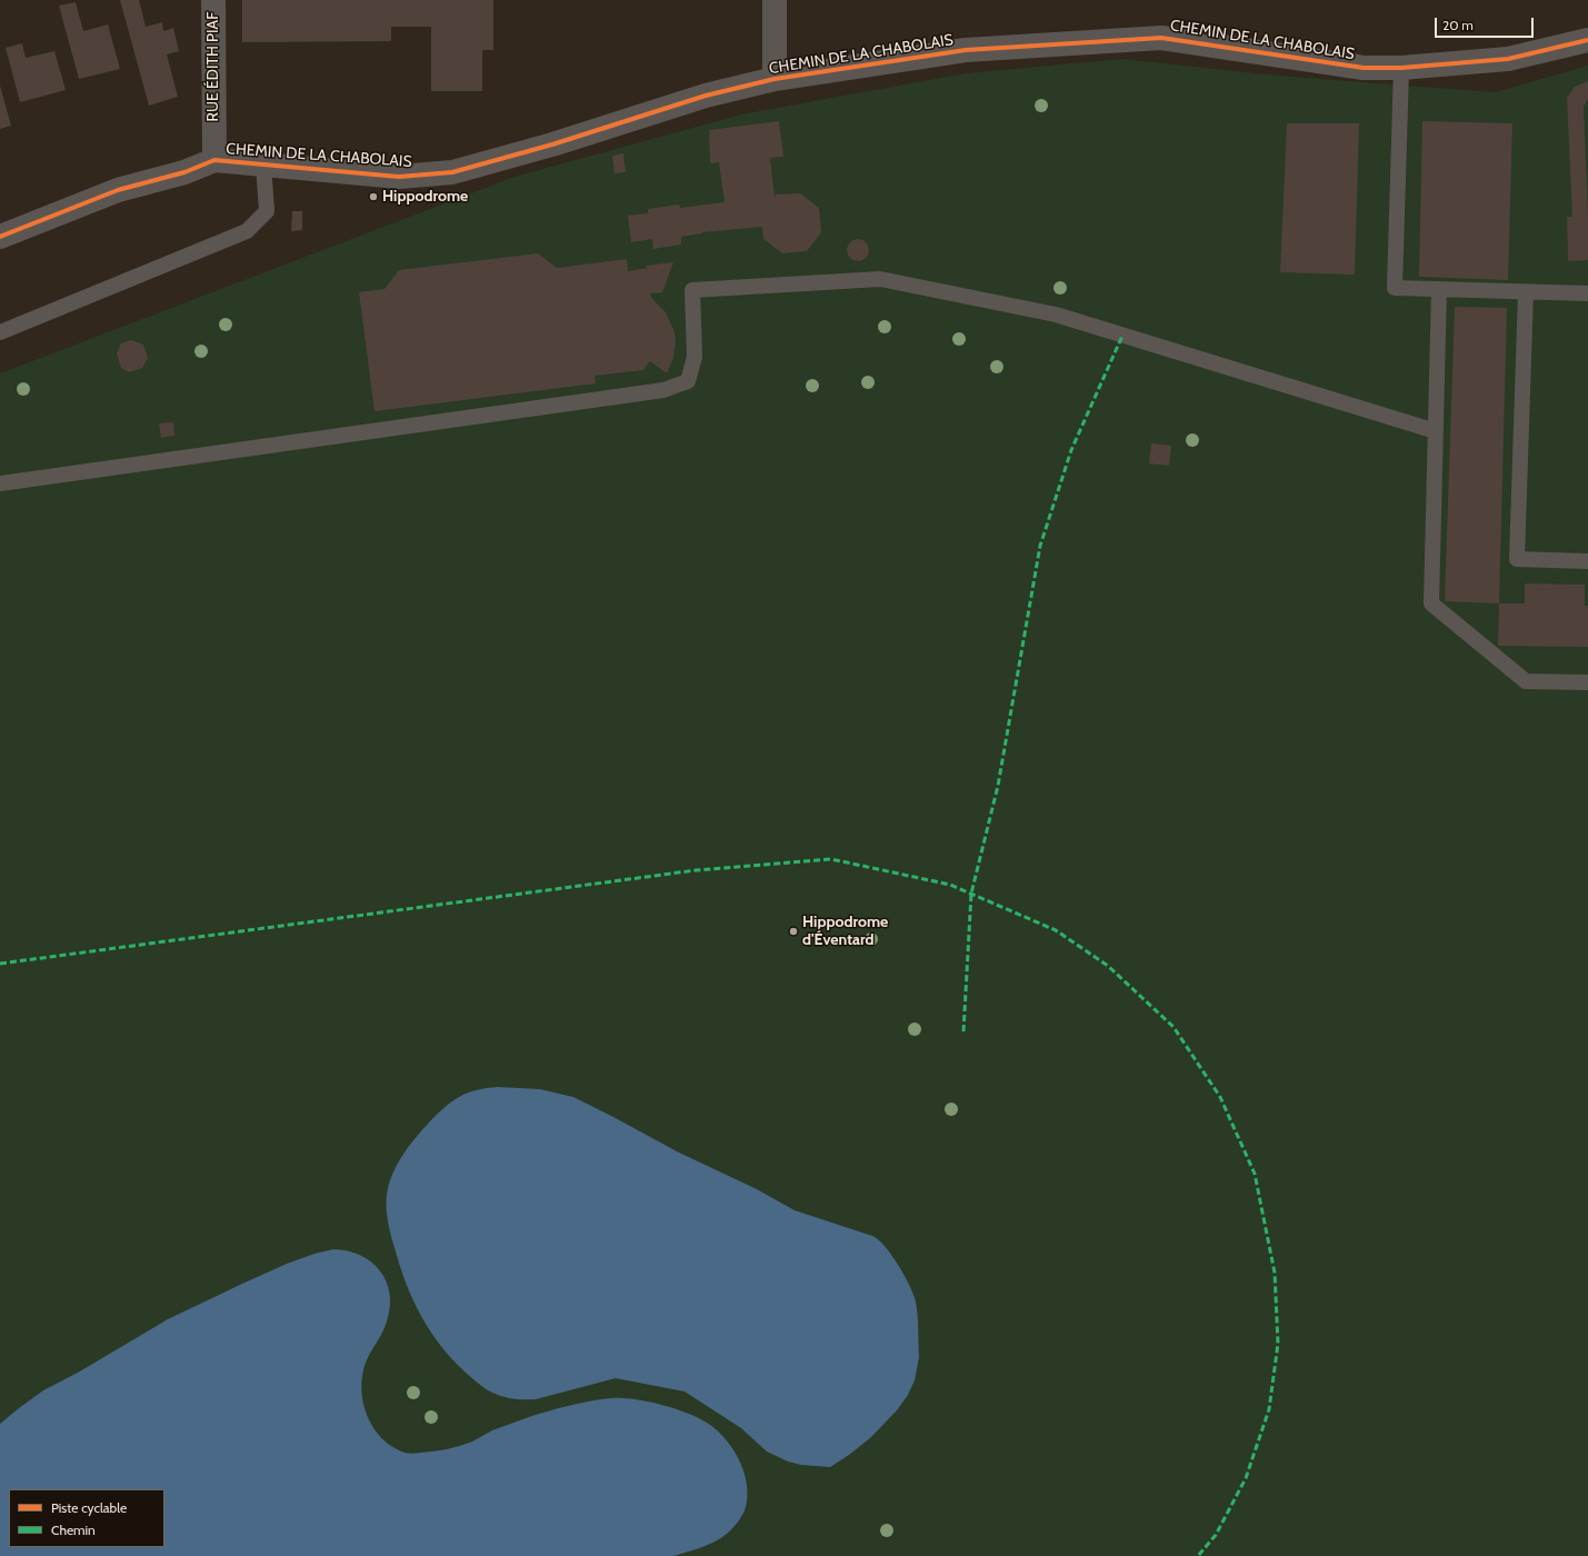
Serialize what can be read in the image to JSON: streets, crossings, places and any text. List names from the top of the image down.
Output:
{
  "streets": {
    "street": ["CHEMIN DE LA CHABOLAIS", "RUE ÉDITH PIAF"]
  },
  "crossings": [
    ["CHEMIN DE LA CHABOLAIS", "RUE ÉDITH PIAF"]
  ],
  "places": ["Hippodrome", "Hippodrome d'Éventard"],
  "legend": ["Piste cyclable", "Chemin"],
  "scale_bar": "20 m"
}
